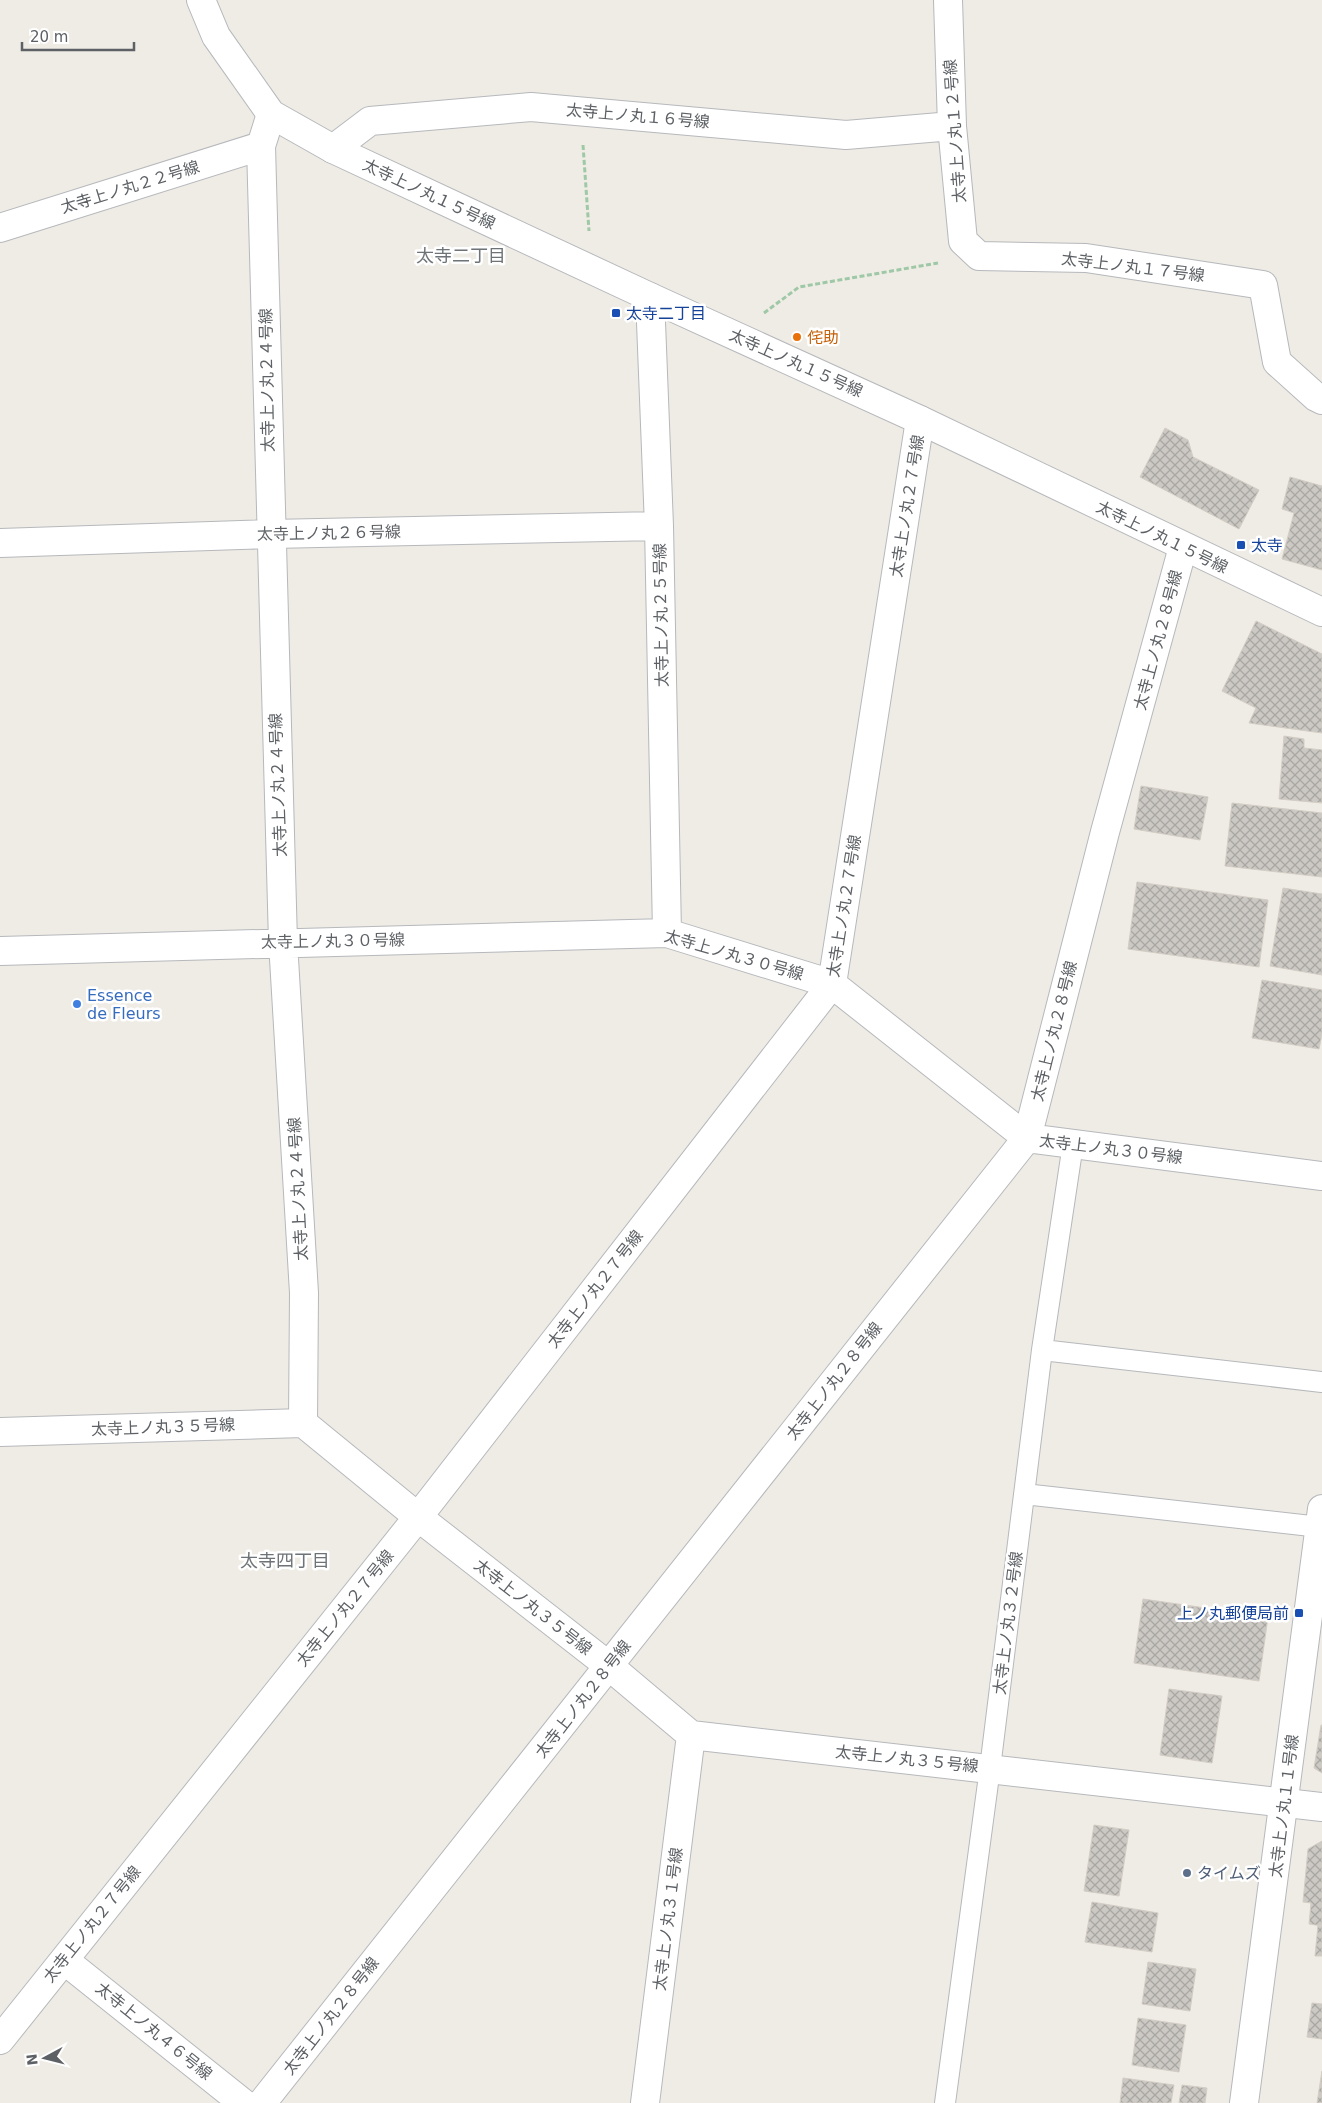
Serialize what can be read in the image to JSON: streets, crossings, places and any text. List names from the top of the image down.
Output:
{
  "streets": {
    "street": [
      "太寺上ノ丸１６号線",
      "太寺上ノ丸１２号線",
      "太寺上ノ丸２２号線",
      "太寺上ノ丸１５号線",
      "太寺上ノ丸１７号線",
      "太寺上ノ丸２４号線",
      "太寺上ノ丸２７号線",
      "太寺上ノ丸２６号線",
      "太寺上ノ丸２５号線",
      "太寺上ノ丸２８号線",
      "太寺上ノ丸３０号線",
      "太寺上ノ丸３５号線",
      "太寺上ノ丸１１号線",
      "太寺上ノ丸３１号線",
      "太寺上ノ丸４６号線"
    ],
    "lane": ["太寺上ノ丸３２号線"]
  },
  "crossings": [
    ["太寺上ノ丸１６号線", "太寺上ノ丸１２号線"],
    ["太寺上ノ丸１６号線", "太寺上ノ丸１５号線"],
    ["太寺上ノ丸１２号線", "太寺上ノ丸１７号線"],
    ["太寺上ノ丸２２号線", "太寺上ノ丸２４号線"],
    ["太寺上ノ丸１５号線", "太寺上ノ丸２４号線"],
    ["太寺上ノ丸１５号線", "太寺上ノ丸２７号線"],
    ["太寺上ノ丸１５号線", "太寺上ノ丸２５号線"],
    ["太寺上ノ丸１５号線", "太寺上ノ丸２８号線"],
    ["太寺上ノ丸２４号線", "太寺上ノ丸２６号線"],
    ["太寺上ノ丸２４号線", "太寺上ノ丸３０号線"],
    ["太寺上ノ丸２４号線", "太寺上ノ丸３５号線"],
    ["太寺上ノ丸２７号線", "太寺上ノ丸３０号線"],
    ["太寺上ノ丸２７号線", "太寺上ノ丸３５号線"],
    ["太寺上ノ丸２７号線", "太寺上ノ丸４６号線"],
    ["太寺上ノ丸２６号線", "太寺上ノ丸２５号線"],
    ["太寺上ノ丸２５号線", "太寺上ノ丸３０号線"],
    ["太寺上ノ丸２８号線", "太寺上ノ丸３０号線"],
    ["太寺上ノ丸２８号線", "太寺上ノ丸３５号線"],
    ["太寺上ノ丸３０号線", "太寺上ノ丸３２号線"],
    ["太寺上ノ丸３５号線", "太寺上ノ丸３２号線"],
    ["太寺上ノ丸３５号線", "太寺上ノ丸１１号線"],
    ["太寺上ノ丸３５号線", "太寺上ノ丸３１号線"]
  ],
  "districts": ["太寺二丁目", "太寺四丁目"],
  "places": {
    "transit": ["太寺二丁目", "太寺", "上ノ丸郵便局前"],
    "other": ["侘助", "Essence de Fleurs", "タイムズ"]
  },
  "scale_bar": "20 m",
  "north": "left"
}
